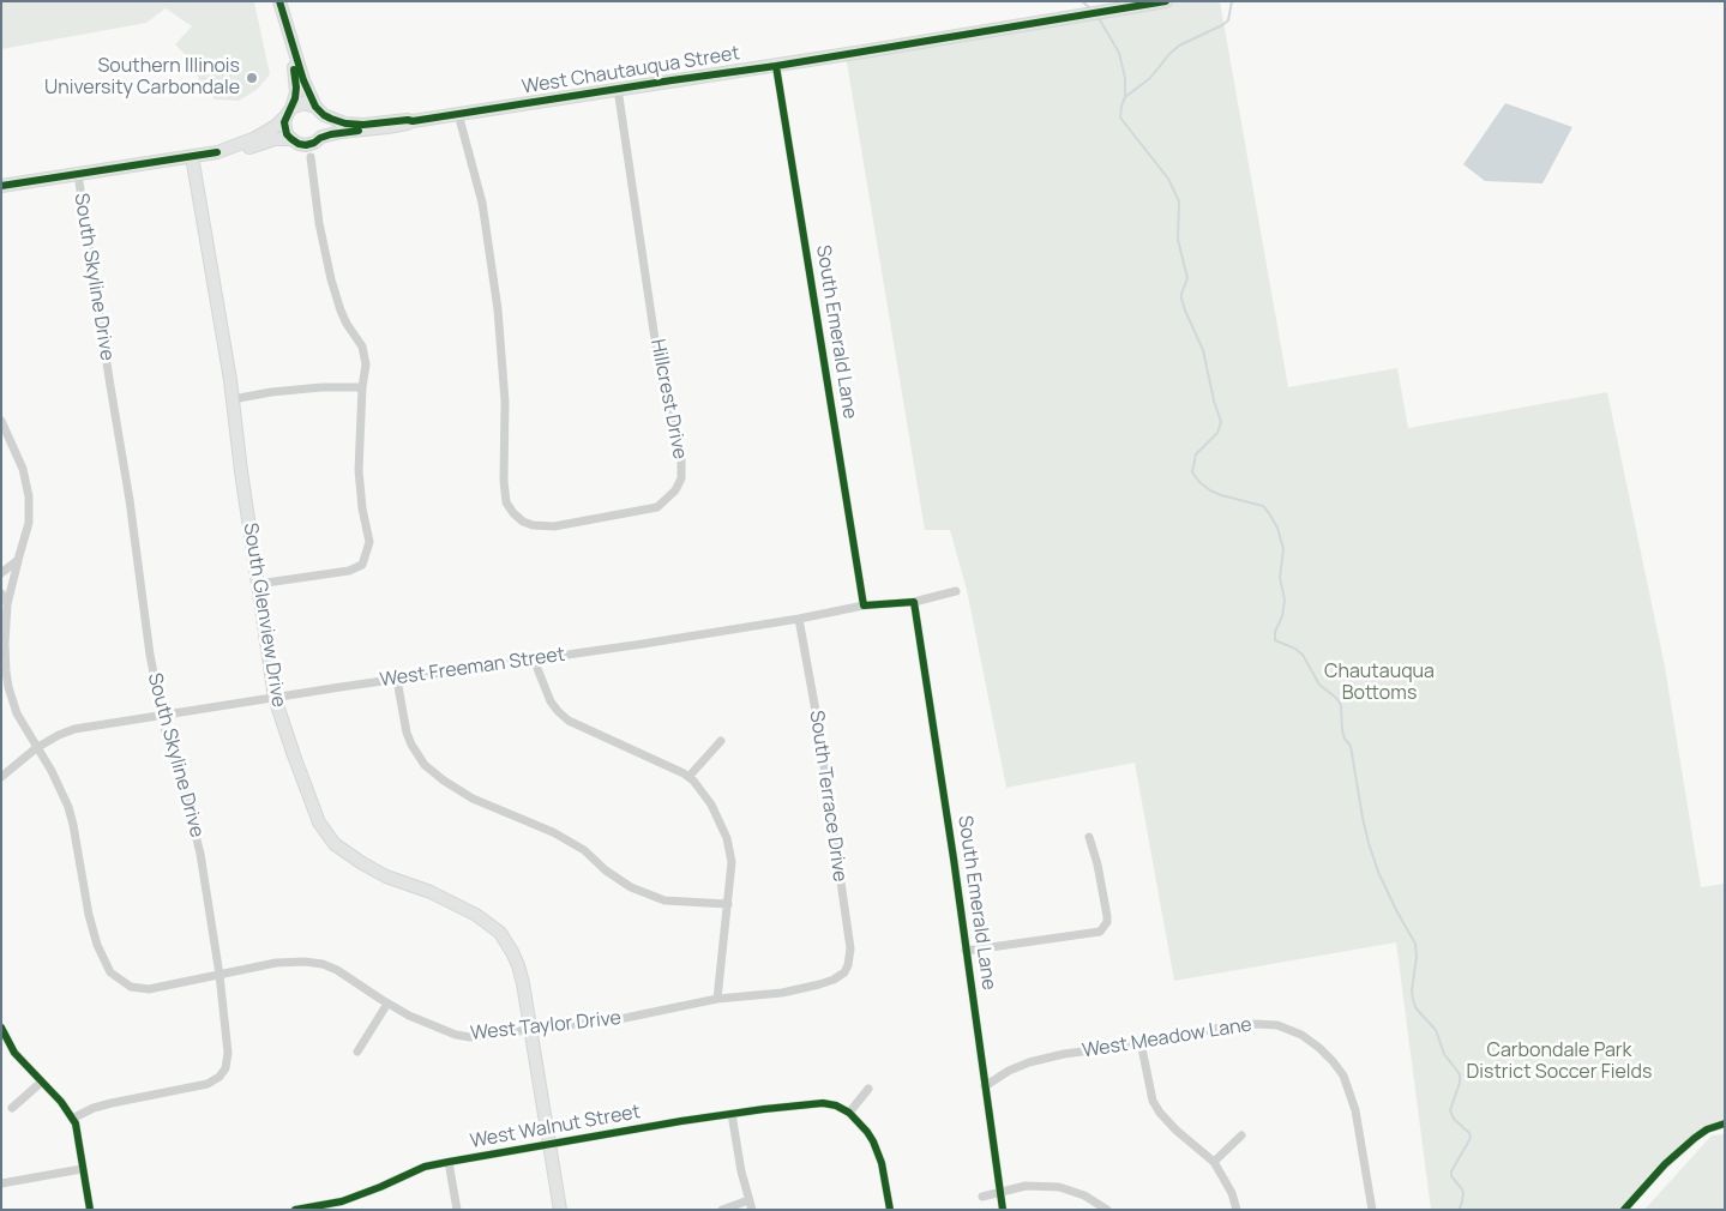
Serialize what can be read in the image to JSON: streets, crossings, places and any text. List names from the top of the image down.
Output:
{
  "streets": {
    "street": [
      "West Chautauqua Street",
      "South Skyline Drive",
      "South Emerald Lane",
      "Hillcrest Drive",
      "South Glenview Drive",
      "West Freeman Street",
      "South Terrace Drive",
      "West Taylor Drive",
      "West Meadow Lane",
      "West Walnut Street"
    ]
  },
  "crossings": [
    ["West Chautauqua Street", "South Skyline Drive"],
    ["West Chautauqua Street", "South Emerald Lane"],
    ["West Chautauqua Street", "Hillcrest Drive"],
    ["West Chautauqua Street", "South Glenview Drive"],
    ["South Skyline Drive", "West Freeman Street"],
    ["South Skyline Drive", "West Taylor Drive"],
    ["South Emerald Lane", "West Freeman Street"],
    ["South Emerald Lane", "West Meadow Lane"],
    ["South Glenview Drive", "West Freeman Street"],
    ["South Glenview Drive", "West Taylor Drive"],
    ["South Glenview Drive", "West Walnut Street"],
    ["West Freeman Street", "South Terrace Drive"],
    ["West Freeman Street", "West Taylor Drive"],
    ["South Terrace Drive", "West Taylor Drive"]
  ],
  "parks": ["Chautauqua Bottoms", "Carbondale Park District Soccer Fields"],
  "places": ["Southern Illinois University Carbondale"]
}
